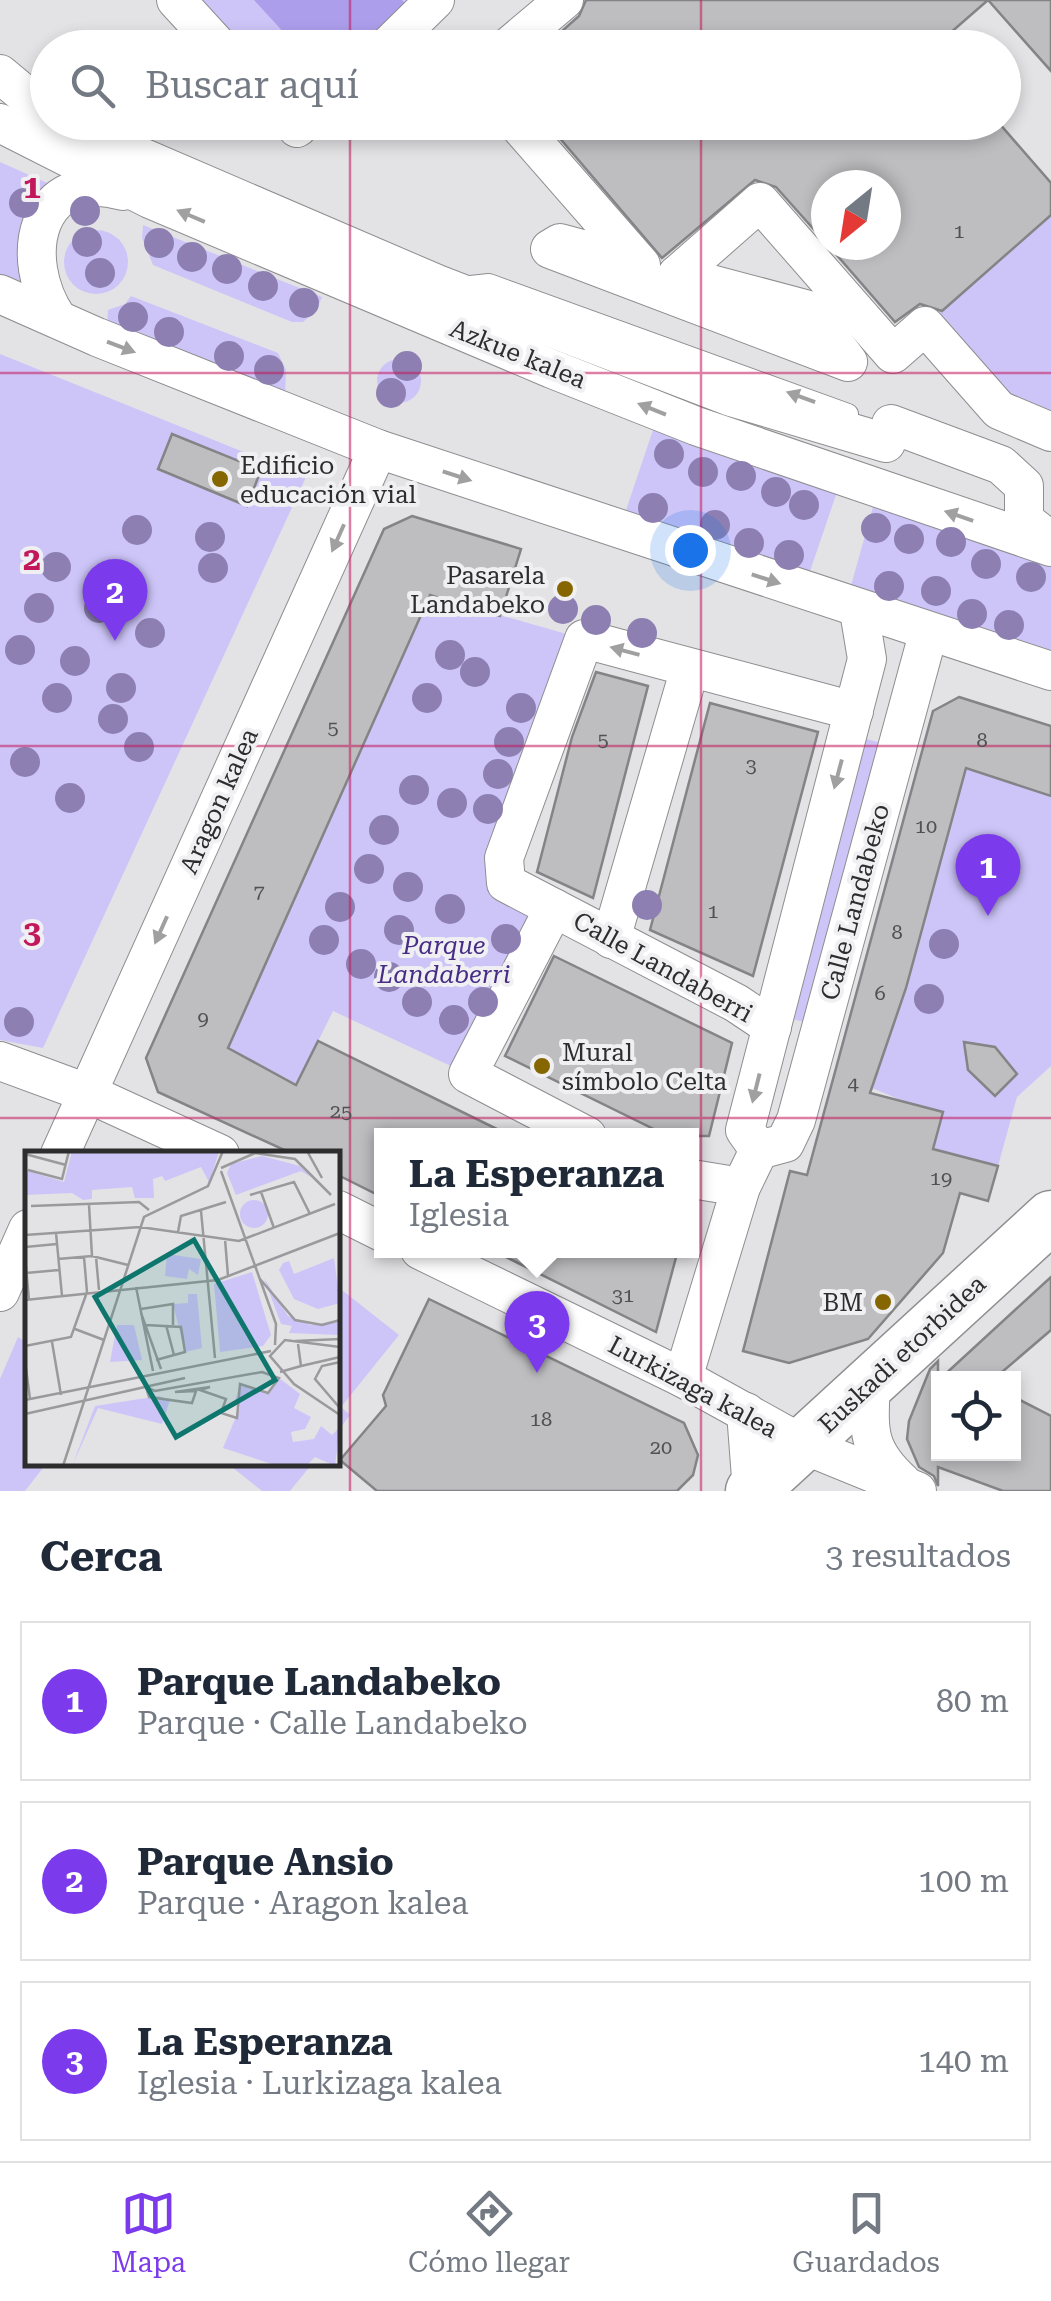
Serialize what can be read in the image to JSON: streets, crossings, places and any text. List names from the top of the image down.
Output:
{
  "streets": {
    "street": [
      "Azkue kalea",
      "Aragon kalea",
      "Calle Landabeko",
      "Calle Landaberri",
      "Euskadi etorbidea",
      "Lurkizaga kalea"
    ]
  },
  "crossings": [
    ["Calle Landabeko", "Calle Landaberri"],
    ["Calle Landabeko", "Lurkizaga kalea"],
    ["Euskadi etorbidea", "Lurkizaga kalea"]
  ],
  "one_way": ["Aragon kalea"],
  "parks": ["Parque Landaberri"],
  "places": [
    "Edificio educación vial",
    "Pasarela Landabeko",
    "Mural símbolo Celta",
    "BM"
  ],
  "house_numbers": [
    "1",
    "5",
    "5",
    "8",
    "3",
    "10",
    "7",
    "1",
    "8",
    "6",
    "9",
    "4",
    "25",
    "19",
    "31",
    "18",
    "20"
  ],
  "north": "bottom left",
  "page": {
    "search": "Buscar aquí",
    "pins": ["2", "1", "3"],
    "popup": ["La Esperanza", "Iglesia"],
    "heading": ["Cerca", "3 resultados"],
    "list": [
      {
        "mark": "1",
        "name": "Parque Landabeko",
        "note": "Parque · Calle Landabeko",
        "value": "80 m"
      },
      {
        "mark": "2",
        "name": "Parque Ansio",
        "note": "Parque · Aragon kalea",
        "value": "100 m"
      },
      {
        "mark": "3",
        "name": "La Esperanza",
        "note": "Iglesia · Lurkizaga kalea",
        "value": "140 m"
      }
    ],
    "nav": ["Mapa", "Cómo llegar", "Guardados"]
  },
  "grid": {
    "rows": ["1", "2", "3"]
  }
}
